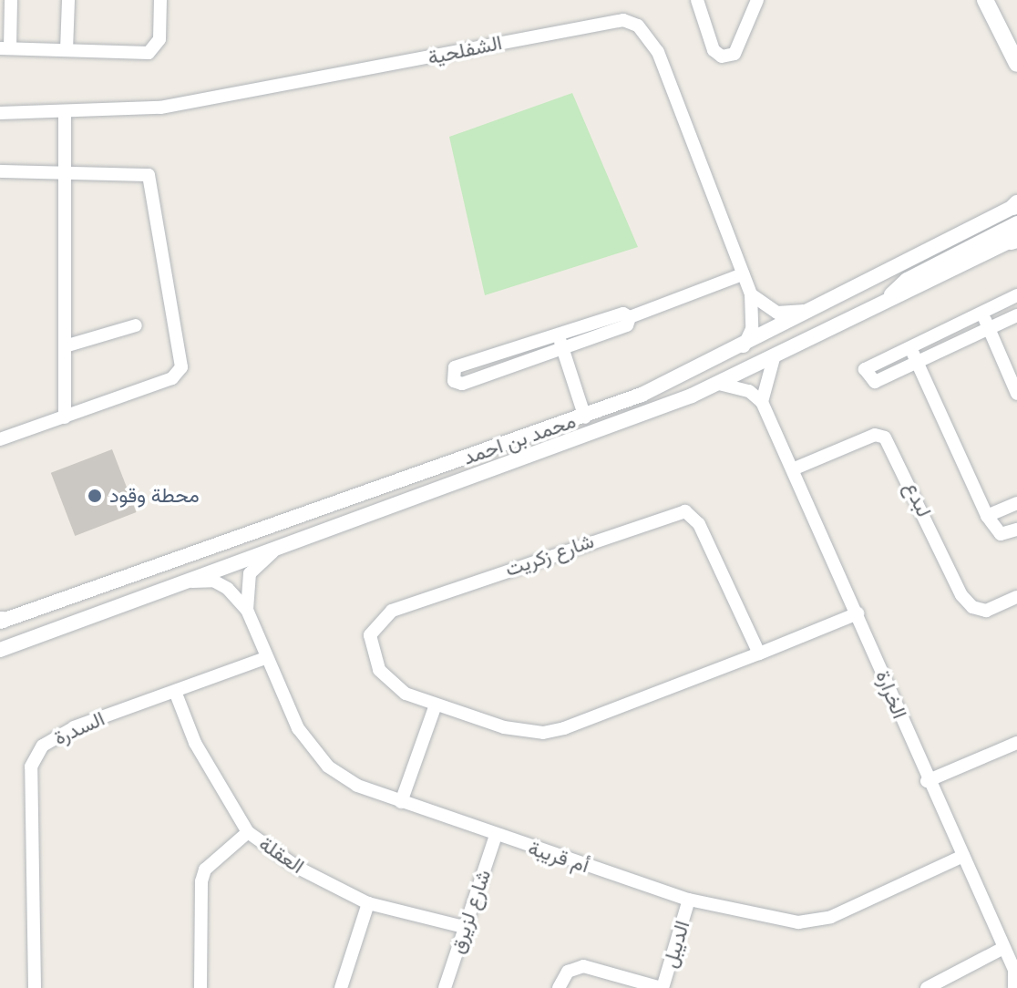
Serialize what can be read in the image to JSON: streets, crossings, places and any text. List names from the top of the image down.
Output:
{
  "streets": {
    "street": [
      "الشفلحية",
      "محمد بن احمد",
      "لبدع",
      "شارع زكريت",
      "الخرارة",
      "السدرة",
      "العقلة",
      "أم قريبة",
      "شارع لزيرق",
      "الديبل"
    ]
  },
  "crossings": [
    ["الشفلحية", "محمد بن احمد"],
    ["محمد بن احمد", "أم قريبة"],
    ["لبدع", "الخرارة"],
    ["شارع زكريت", "الخرارة"],
    ["الخرارة", "أم قريبة"],
    ["السدرة", "العقلة"],
    ["السدرة", "أم قريبة"],
    ["العقلة", "شارع لزيرق"],
    ["أم قريبة", "شارع لزيرق"],
    ["أم قريبة", "الديبل"]
  ],
  "places": ["محطة وقود"]
}
